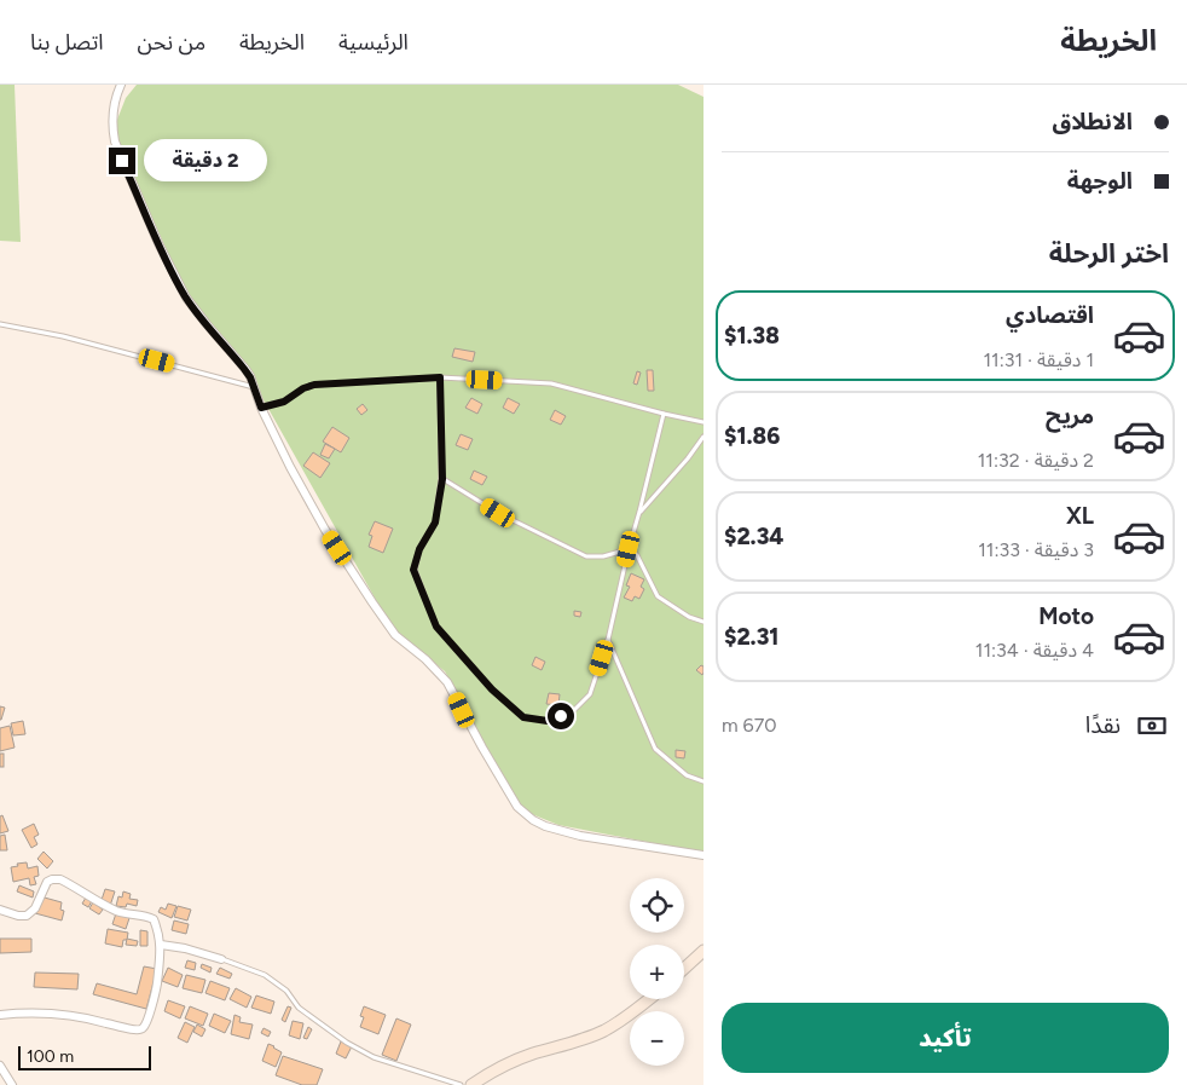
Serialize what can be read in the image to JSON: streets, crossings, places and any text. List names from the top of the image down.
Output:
{
  "scale_bar": "100 m",
  "page": {
    "header": "الخريطة",
    "nav": [
      "الرئيسية",
      "الخريطة",
      "من نحن",
      "اتصل بنا"
    ],
    "banner": ["الانطلاق", "الوجهة"],
    "bubble": "2 دقيقة",
    "heading": "اختر الرحلة",
    "list": [
      {
        "name": "اقتصادي",
        "note": "1 دقيقة · 11:31",
        "value": "$1.38"
      },
      {
        "name": "مريح",
        "note": "2 دقيقة · 11:32",
        "value": "$1.86"
      },
      {
        "name": "XL",
        "note": "3 دقيقة · 11:33",
        "value": "$2.34"
      },
      {
        "name": "Moto",
        "note": "4 دقيقة · 11:34",
        "value": "$2.31"
      }
    ],
    "pay": ["نقدًا", "670 m"],
    "map_buttons": ["+", "−"],
    "buttons": "تأكيد",
    "scale": "100 m"
  }
}
